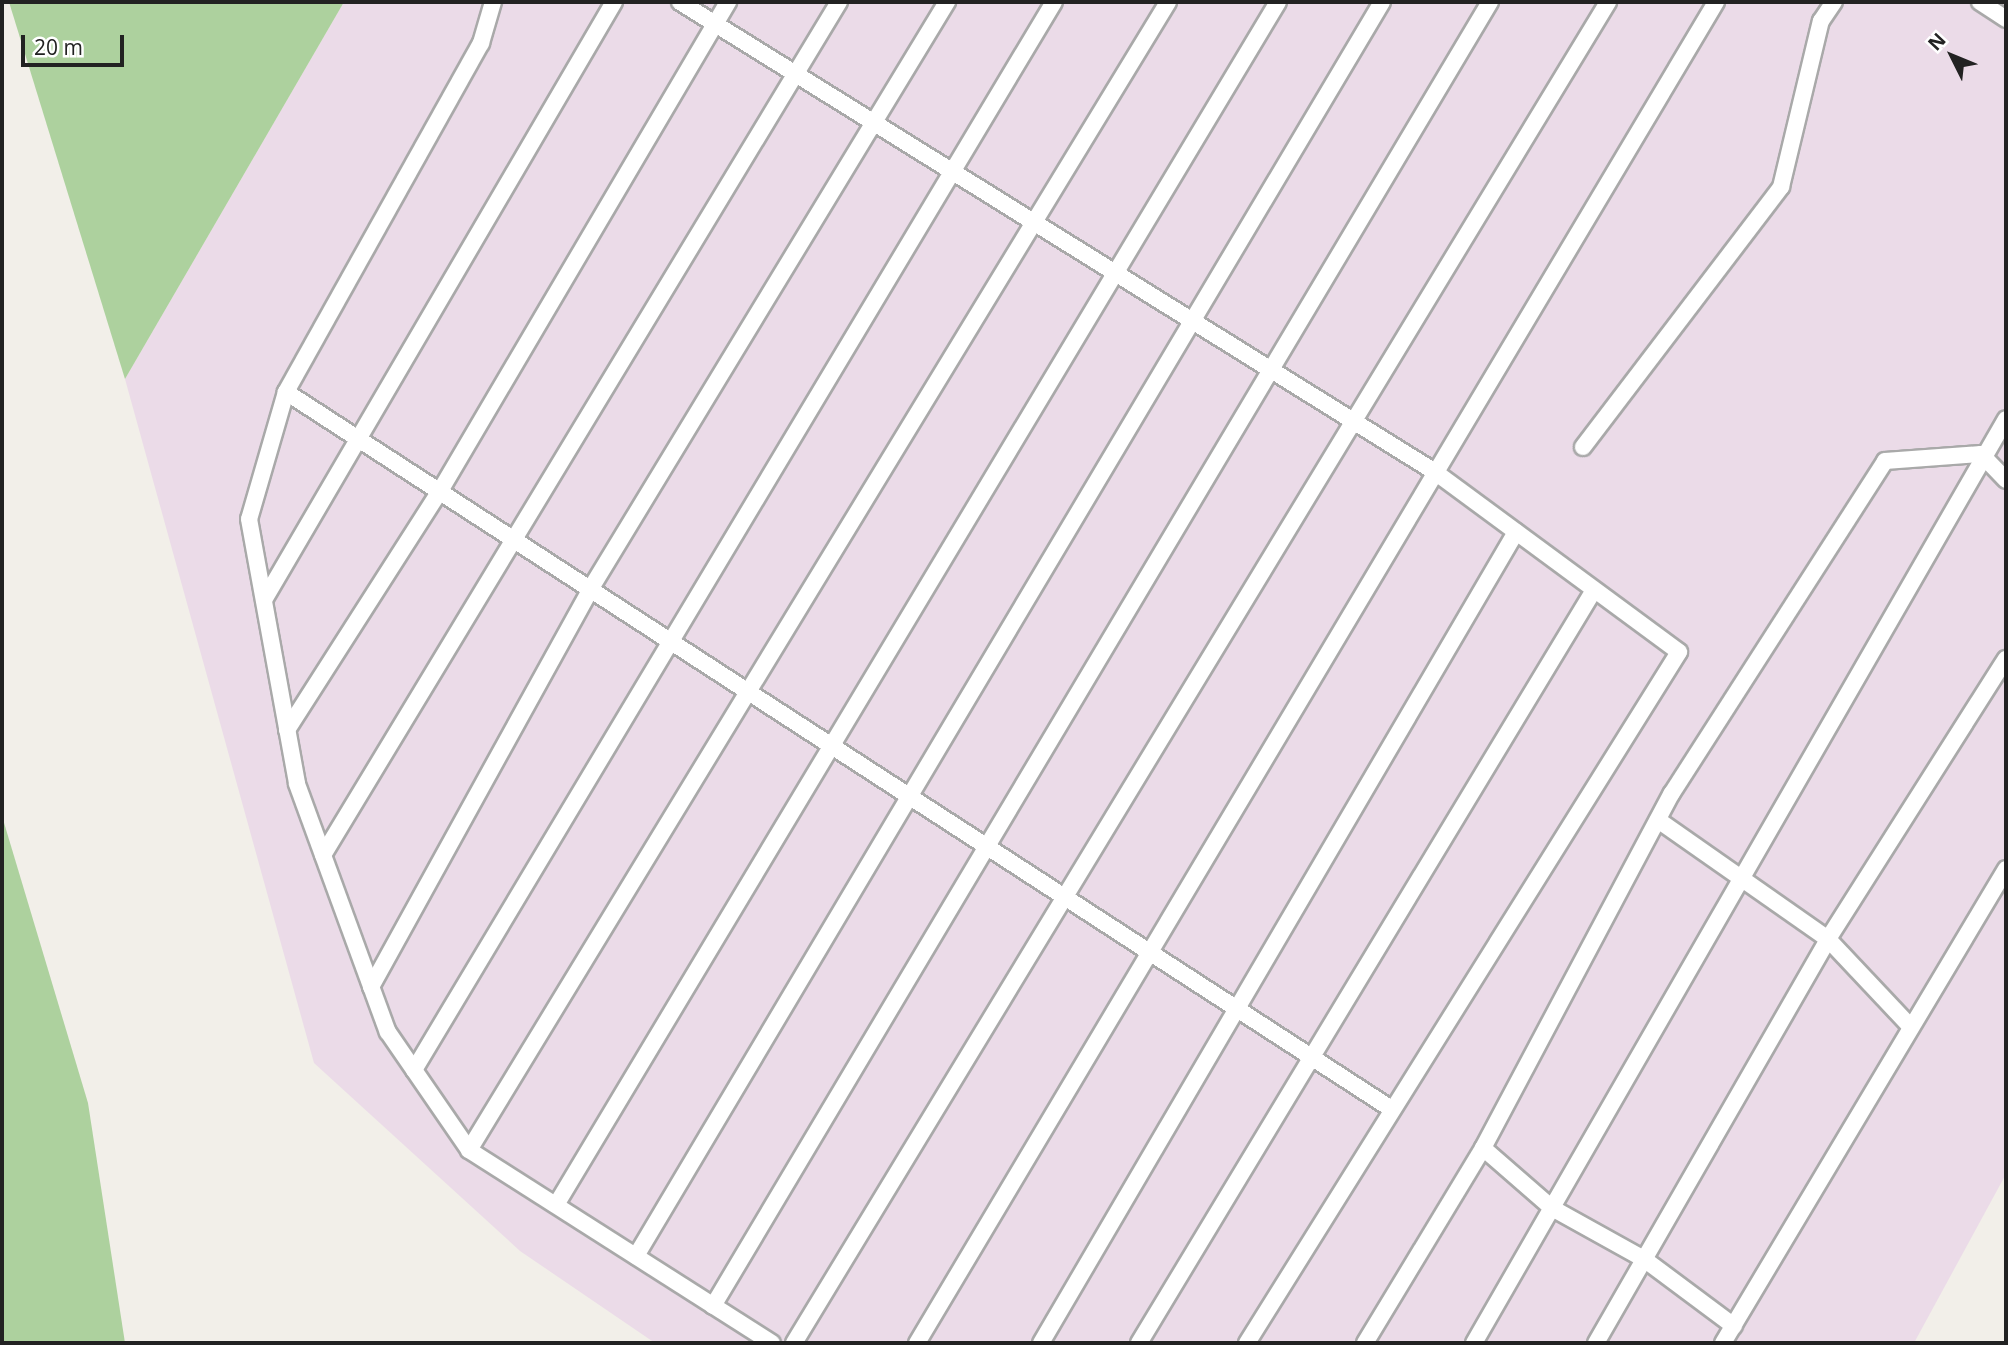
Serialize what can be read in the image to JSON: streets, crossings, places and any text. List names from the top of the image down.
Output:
{
  "scale_bar": "20 m",
  "north": "top left"
}
